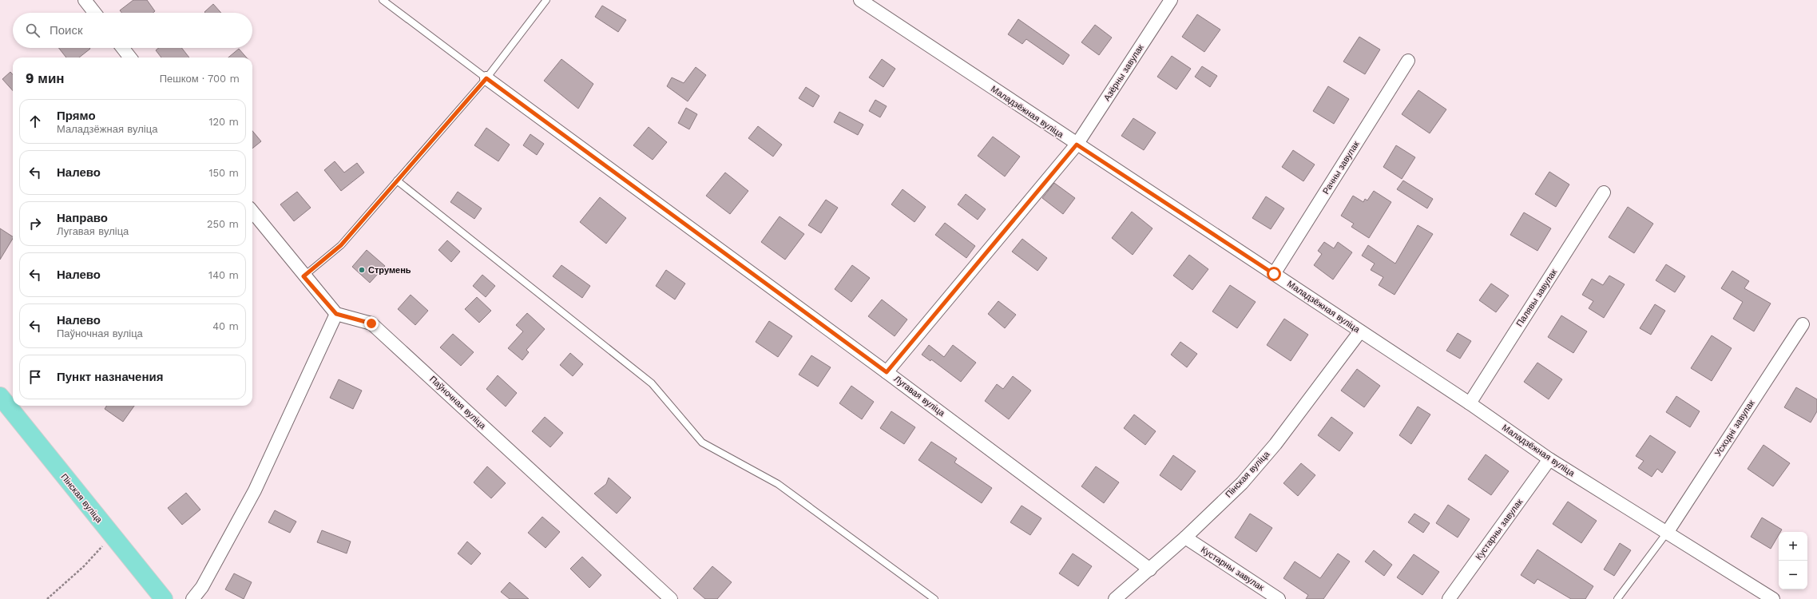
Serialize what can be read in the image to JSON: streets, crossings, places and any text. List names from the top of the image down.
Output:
{
  "streets": {
    "main road": ["Пінская вуліца"],
    "street": [
      "Азёрны завулак",
      "Маладзёжная вуліца",
      "Рачны завулак",
      "Палявы завулак",
      "Лугавая вуліца",
      "Паўночная вуліца",
      "Усходні завулак",
      "Кустарны завулак"
    ]
  },
  "crossings": [
    ["Азёрны завулак", "Маладзёжная вуліца"],
    ["Азёрны завулак", "Лугавая вуліца"],
    ["Маладзёжная вуліца", "Рачны завулак"],
    ["Маладзёжная вуліца", "Палявы завулак"],
    ["Маладзёжная вуліца", "Усходні завулак"],
    ["Маладзёжная вуліца", "Пінская вуліца"],
    ["Маладзёжная вуліца", "Кустарны завулак"],
    ["Лугавая вуліца", "Пінская вуліца"],
    ["Пінская вуліца", "Кустарны завулак"]
  ],
  "places": ["Струмень"],
  "page": {
    "search": "Поиск",
    "heading": ["9 мин", "Пешком · 700 m"],
    "list": [
      ["Прямо", "Маладзёжная вуліца", "120 m"],
      ["Налево", "150 m"],
      ["Направо", "Лугавая вуліца", "250 m"],
      ["Налево", "140 m"],
      ["Налево", "Паўночная вуліца", "40 m"],
      "Пункт назначения"
    ],
    "map_buttons": ["+", "−"]
  }
}
